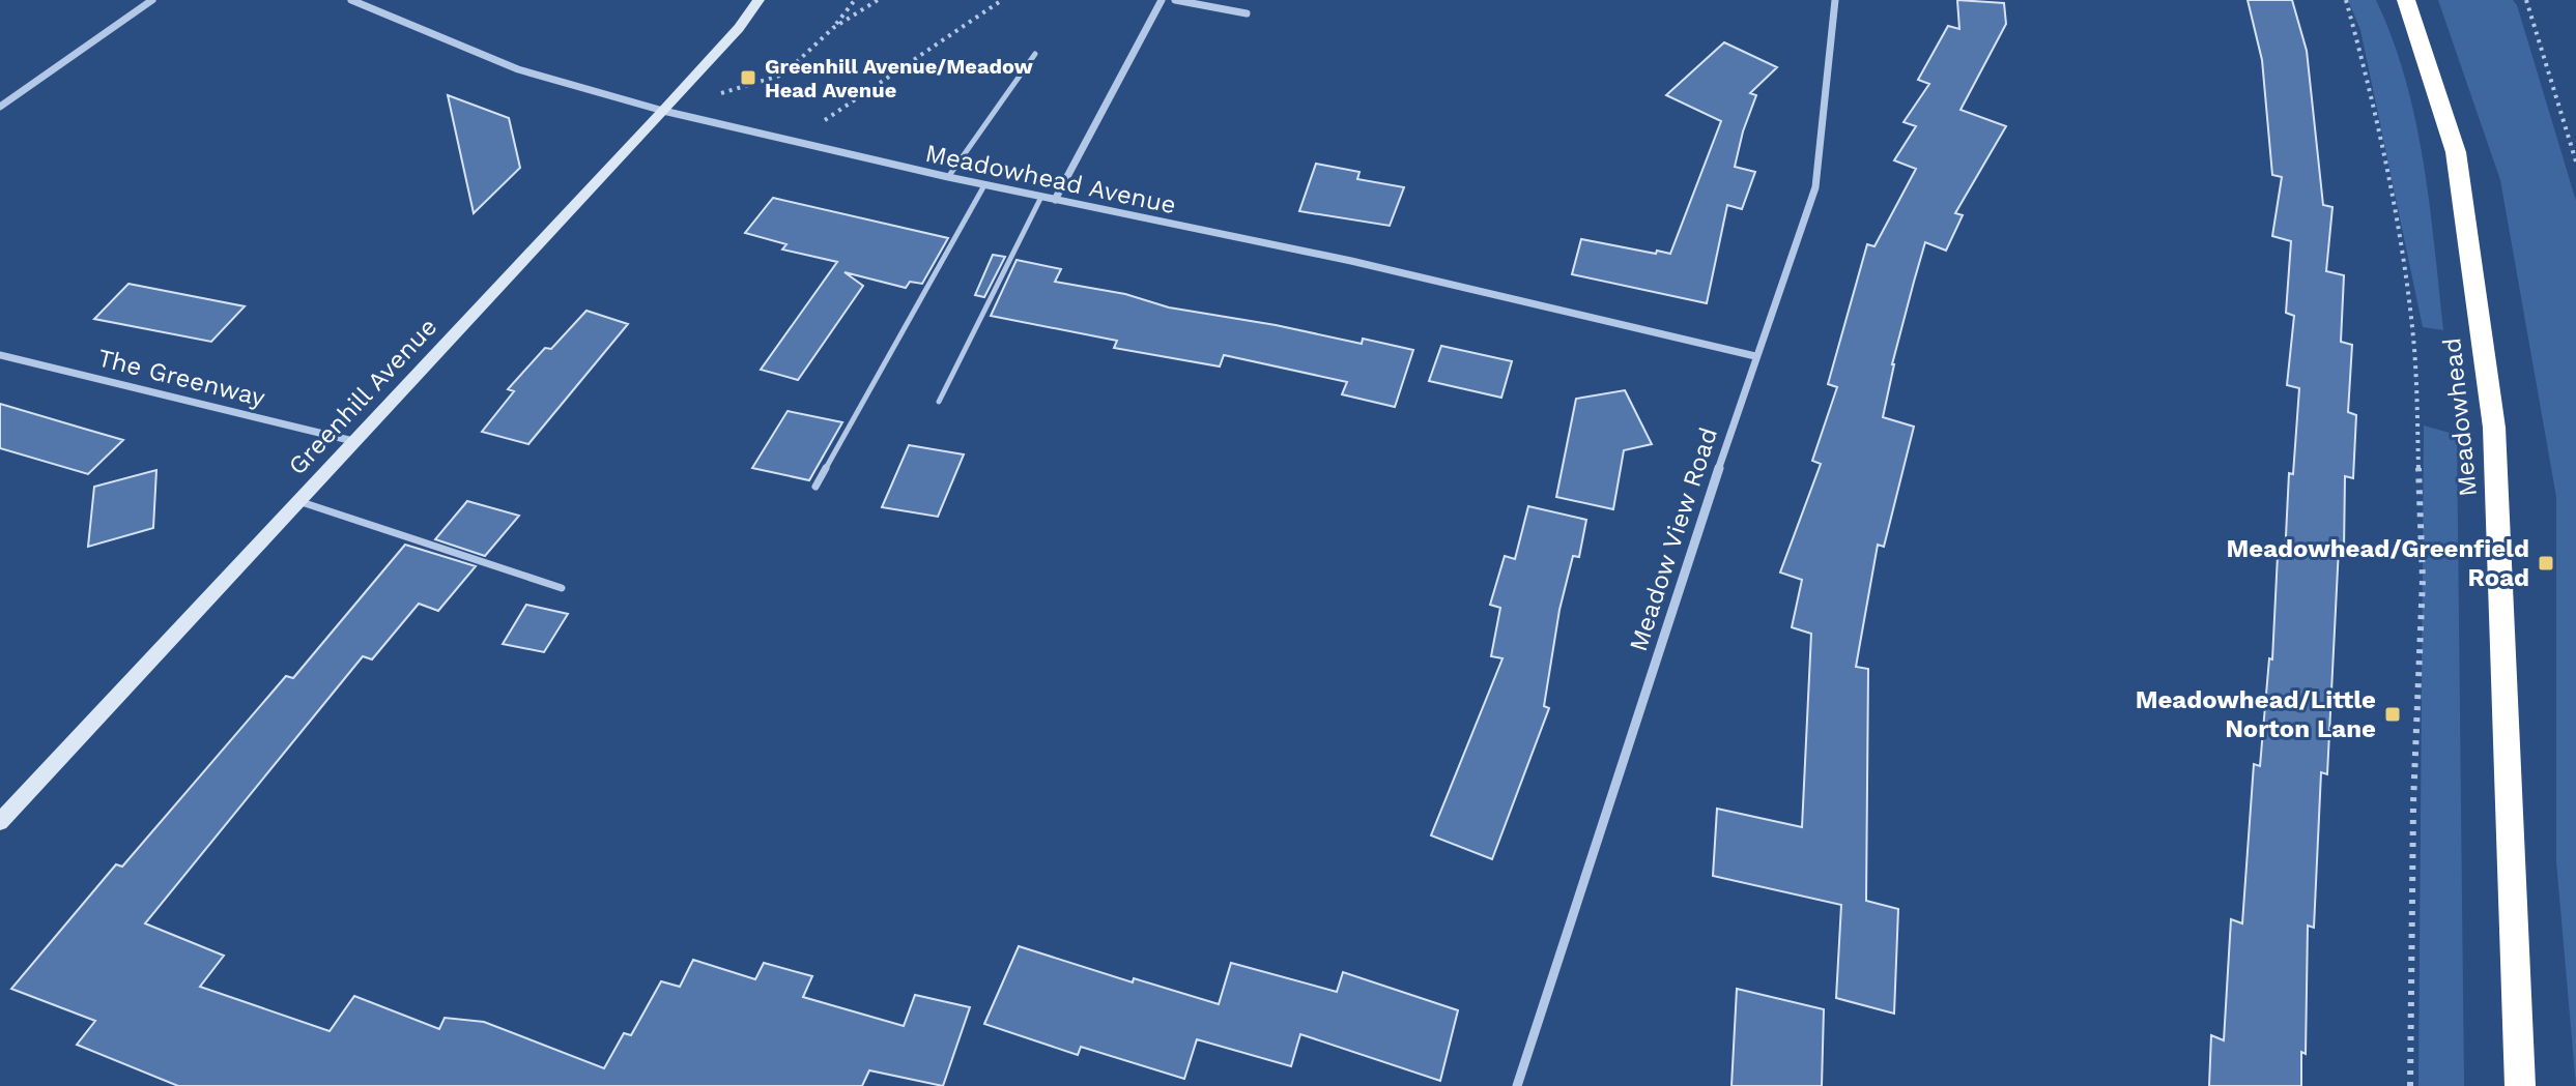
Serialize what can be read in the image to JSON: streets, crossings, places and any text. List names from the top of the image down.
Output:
{
  "streets": {
    "highway": ["Meadowhead"],
    "street": [
      "Meadowhead Avenue",
      "The Greenway",
      "Greenhill Avenue",
      "Meadow View Road"
    ]
  },
  "crossings": [
    ["Meadowhead Avenue", "Greenhill Avenue"],
    ["Meadowhead Avenue", "Meadow View Road"],
    ["The Greenway", "Greenhill Avenue"]
  ],
  "places": {
    "transit": ["Greenhill Avenue/Meadow Head Avenue", "Meadowhead/Greenfield Road", "Meadowhead/Little Norton Lane"]
  }
}
